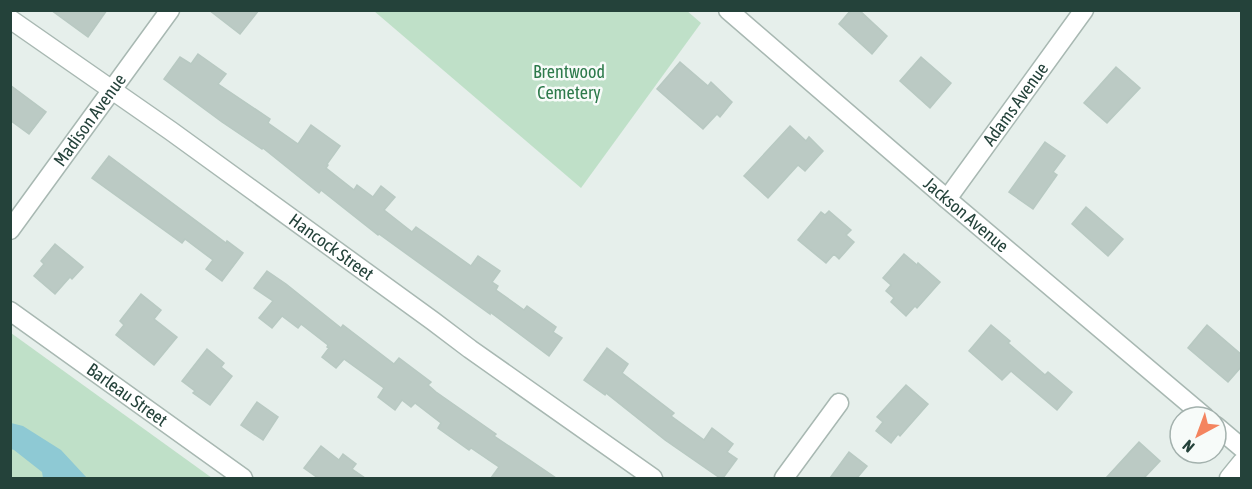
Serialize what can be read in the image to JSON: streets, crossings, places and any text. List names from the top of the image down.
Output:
{
  "streets": {
    "street": [
      "Adams Avenue",
      "Madison Avenue",
      "Jackson Avenue",
      "Hancock Street",
      "Barleau Street"
    ]
  },
  "crossings": [
    ["Adams Avenue", "Jackson Avenue"],
    ["Madison Avenue", "Hancock Street"]
  ],
  "parks": ["Brentwood Cemetery"],
  "north": "bottom left"
}
